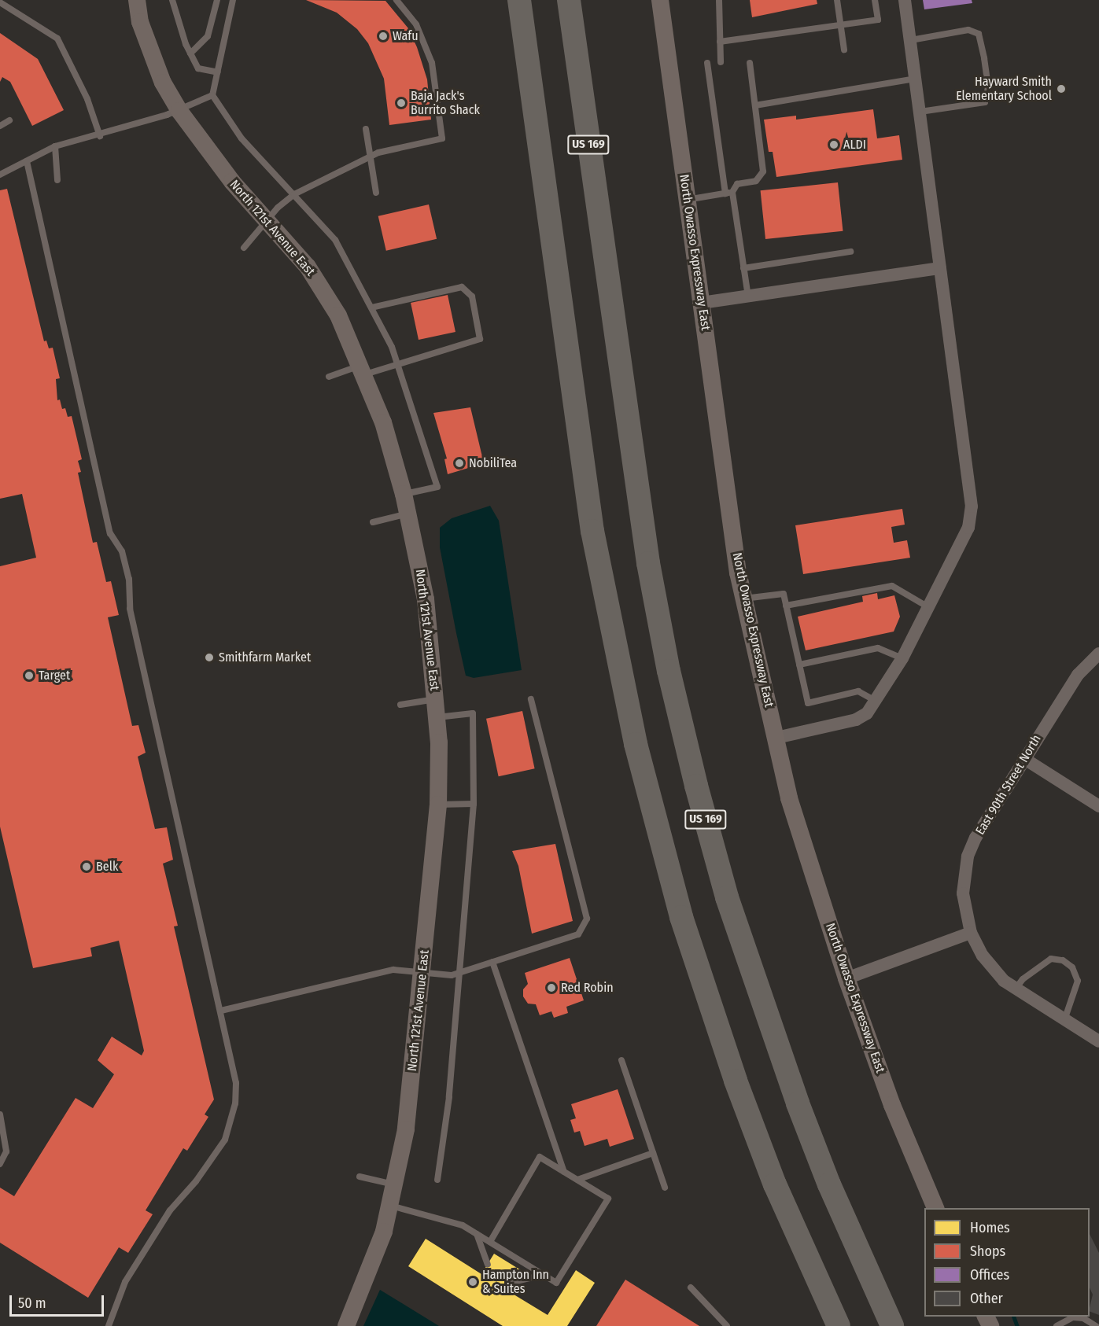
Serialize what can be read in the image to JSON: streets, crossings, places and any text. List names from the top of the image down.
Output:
{
  "streets": {
    "highway": ["US 169"],
    "street": ["North 121st Avenue East", "North Owasso Expressway East", "East 90th Street North"]
  },
  "places": [
    "Wafu",
    "Hayward Smith Elementary School",
    "Baja Jack's Burrito Shack",
    "ALDI",
    "NobiliTea",
    "Smithfarm Market",
    "Target",
    "Belk",
    "Red Robin",
    "Hampton Inn & Suites"
  ],
  "legend": [
    "Homes",
    "Shops",
    "Offices",
    "Other"
  ],
  "scale_bar": "50 m"
}
